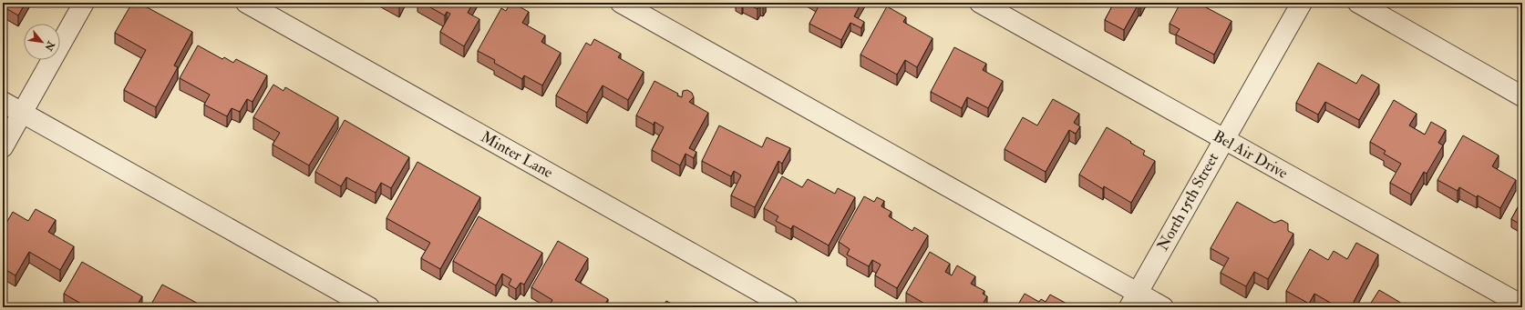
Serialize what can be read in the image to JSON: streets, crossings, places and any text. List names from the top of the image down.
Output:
{
  "streets": {
    "street": ["Minter Lane", "Bel Air Drive", "North 15th Street"]
  },
  "crossings": [
    ["Bel Air Drive", "North 15th Street"]
  ],
  "north": "bottom right"
}
